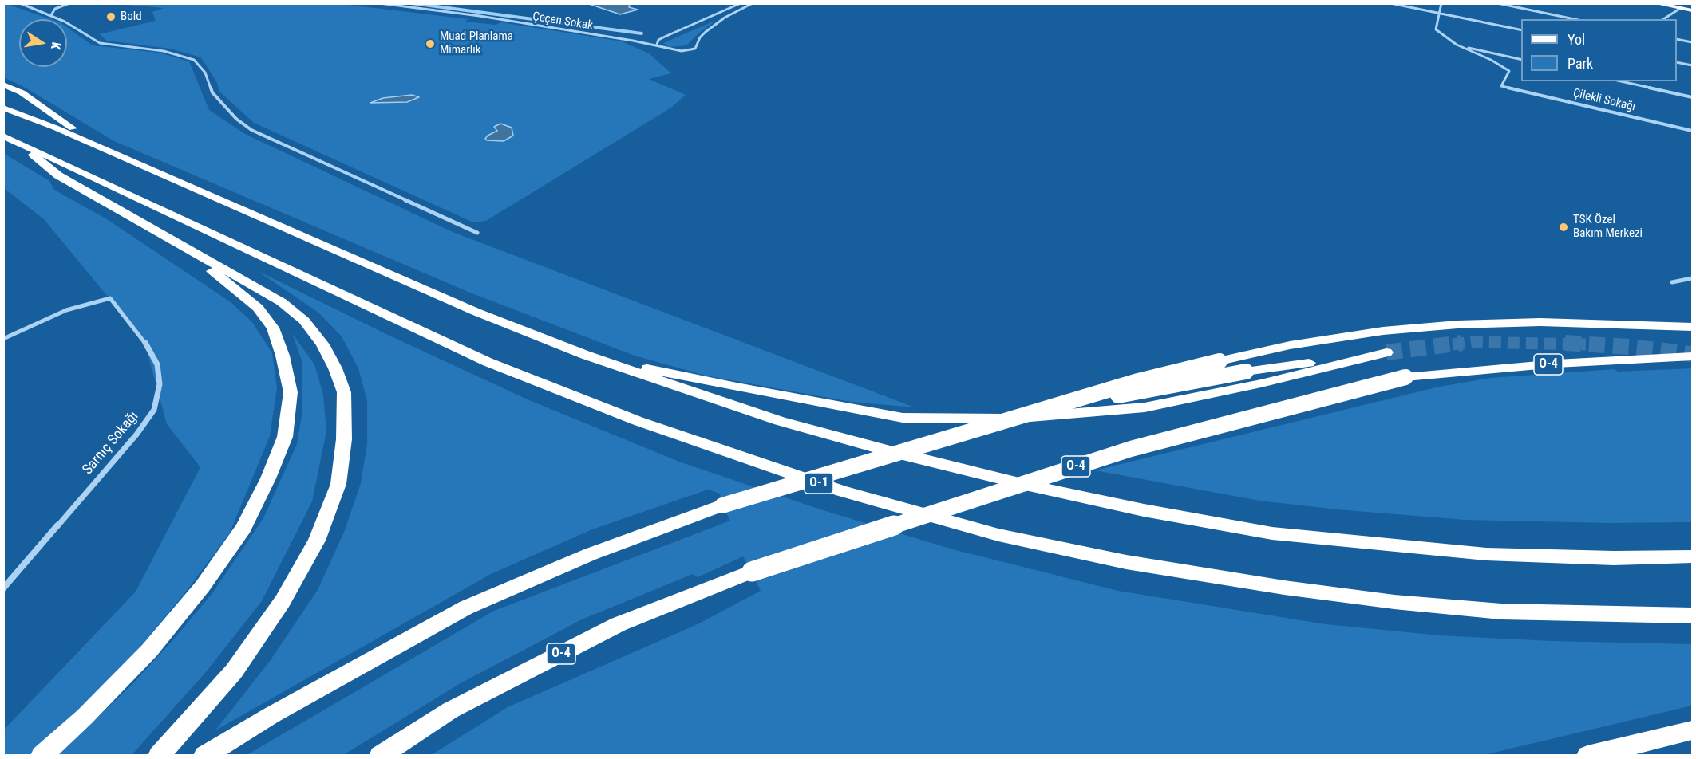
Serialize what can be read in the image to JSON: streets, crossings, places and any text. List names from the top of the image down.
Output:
{
  "streets": {
    "highway": ["O-4", "O-1"],
    "street": ["Çeçen Sokak", "Çilekli Sokağı", "Sarnıç Sokağı"]
  },
  "places": ["Bold", "Muad Planlama Mimarlık", "TSK Özel Bakım Merkezi"],
  "legend": ["Yol", "Park"],
  "north": "right"
}
